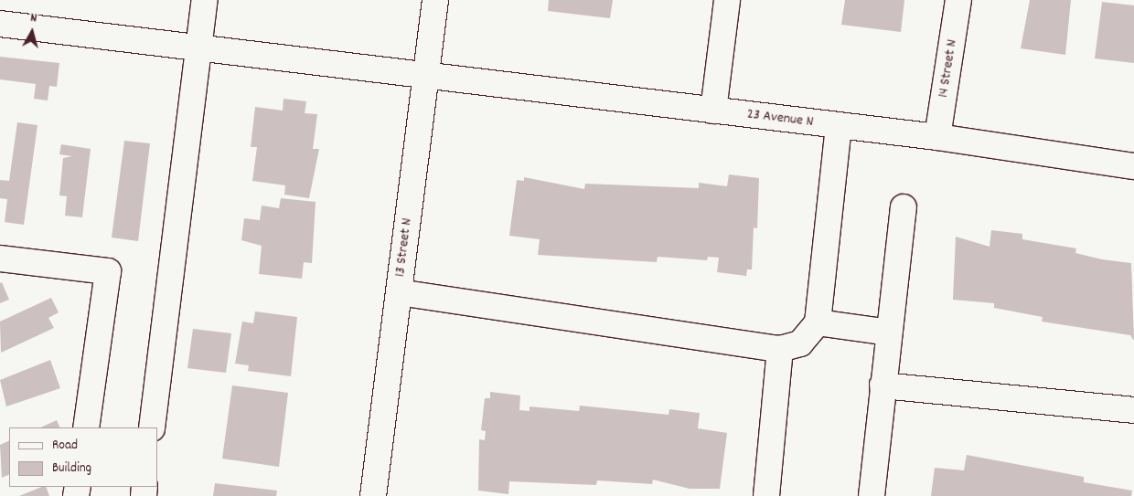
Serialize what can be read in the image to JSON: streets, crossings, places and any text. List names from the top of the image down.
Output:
{
  "streets": {
    "street": ["14 Street N", "23 Avenue N", "13 Street N"]
  },
  "crossings": [
    ["14 Street N", "23 Avenue N"],
    ["23 Avenue N", "13 Street N"]
  ],
  "legend": ["Road", "Building"],
  "north": "top"
}
